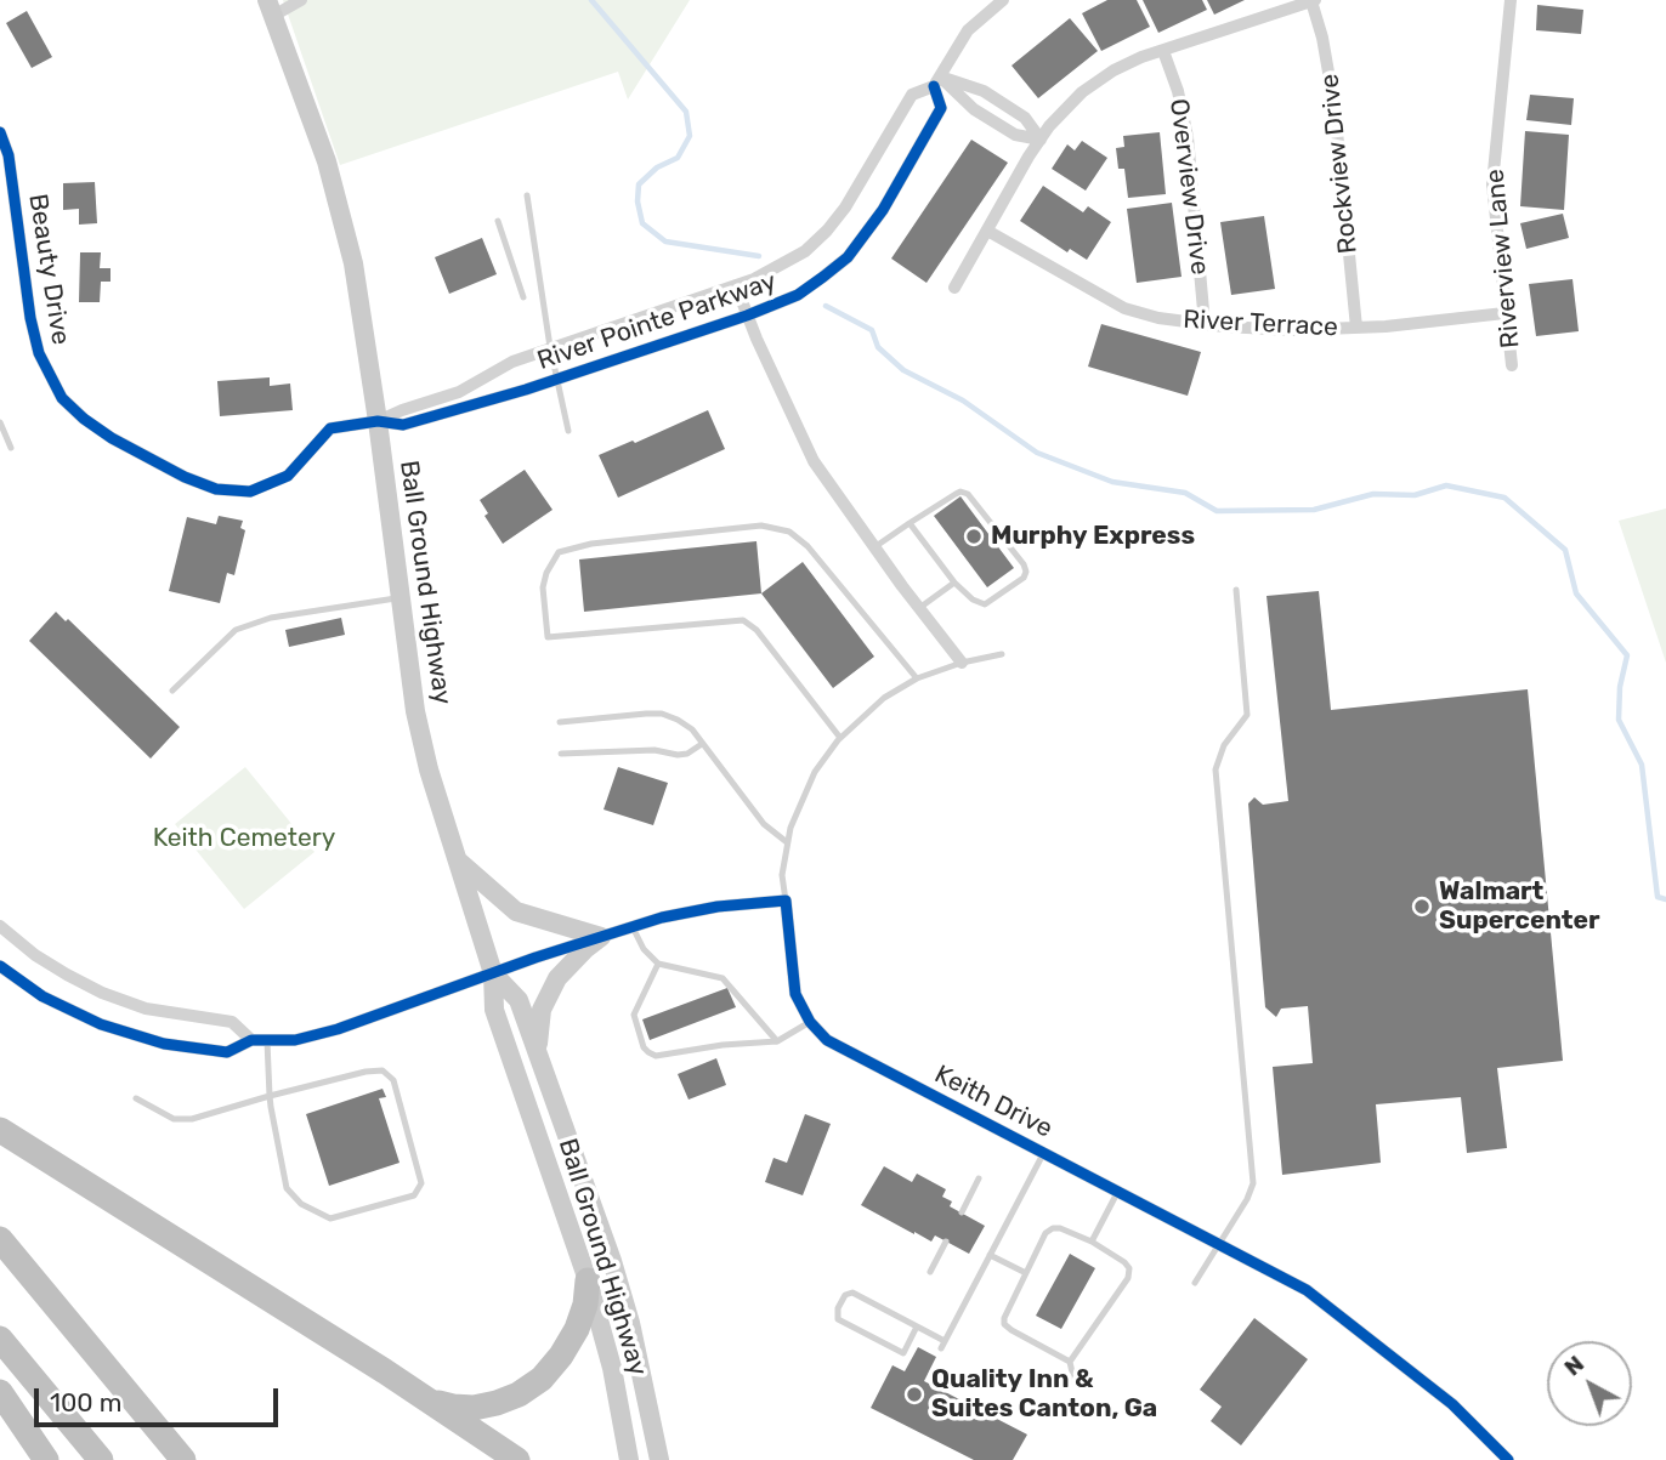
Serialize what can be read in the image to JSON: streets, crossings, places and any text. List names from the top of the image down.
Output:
{
  "streets": {
    "main road": ["Ball Ground Highway"],
    "street": [
      "Rockview Drive",
      "Overview Drive",
      "Riverview Lane",
      "Beauty Drive",
      "River Pointe Parkway",
      "River Terrace",
      "Keith Drive"
    ]
  },
  "crossings": [
    ["Rockview Drive", "River Terrace"],
    ["Overview Drive", "River Terrace"],
    ["Riverview Lane", "River Terrace"],
    ["Beauty Drive", "River Pointe Parkway"],
    ["Beauty Drive", "Ball Ground Highway"],
    ["River Pointe Parkway", "Ball Ground Highway"]
  ],
  "parks": ["Keith Cemetery"],
  "places": ["Murphy Express", "Walmart Supercenter", "Quality Inn & Suites Canton, Ga"],
  "scale_bar": "100 m",
  "north": "top left"
}
